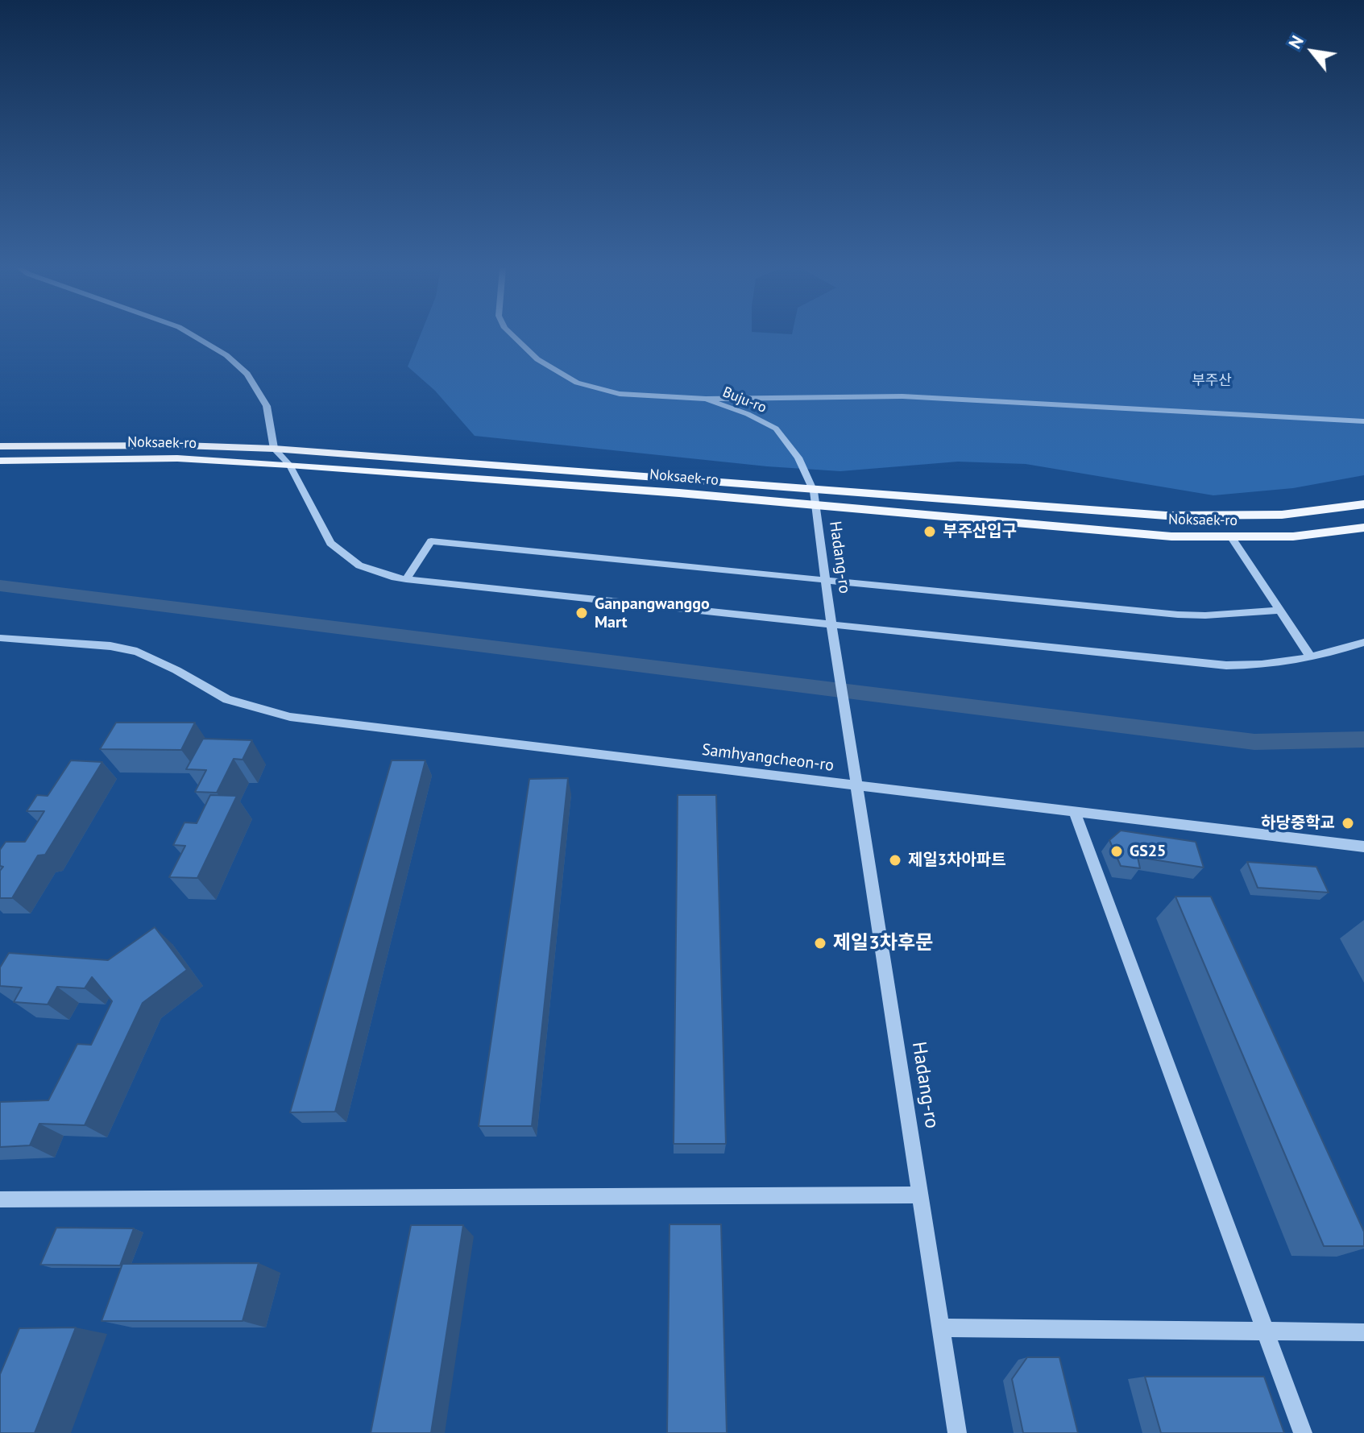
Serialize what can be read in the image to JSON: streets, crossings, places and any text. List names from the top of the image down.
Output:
{
  "streets": {
    "main road": ["Noksaek-ro"],
    "street": ["Buju-ro", "Hadang-ro", "Samhyangcheon-ro"]
  },
  "crossings": [
    ["Buju-ro", "Noksaek-ro"],
    ["Buju-ro", "Hadang-ro"],
    ["Noksaek-ro", "Hadang-ro"],
    ["Hadang-ro", "Samhyangcheon-ro"]
  ],
  "parks": ["부주산"],
  "places": [
    "부주산입구",
    "Ganpangwanggo Mart",
    "하당중학교",
    "GS25",
    "제일3차아파트",
    "제일3차후문"
  ],
  "north": "top left"
}
